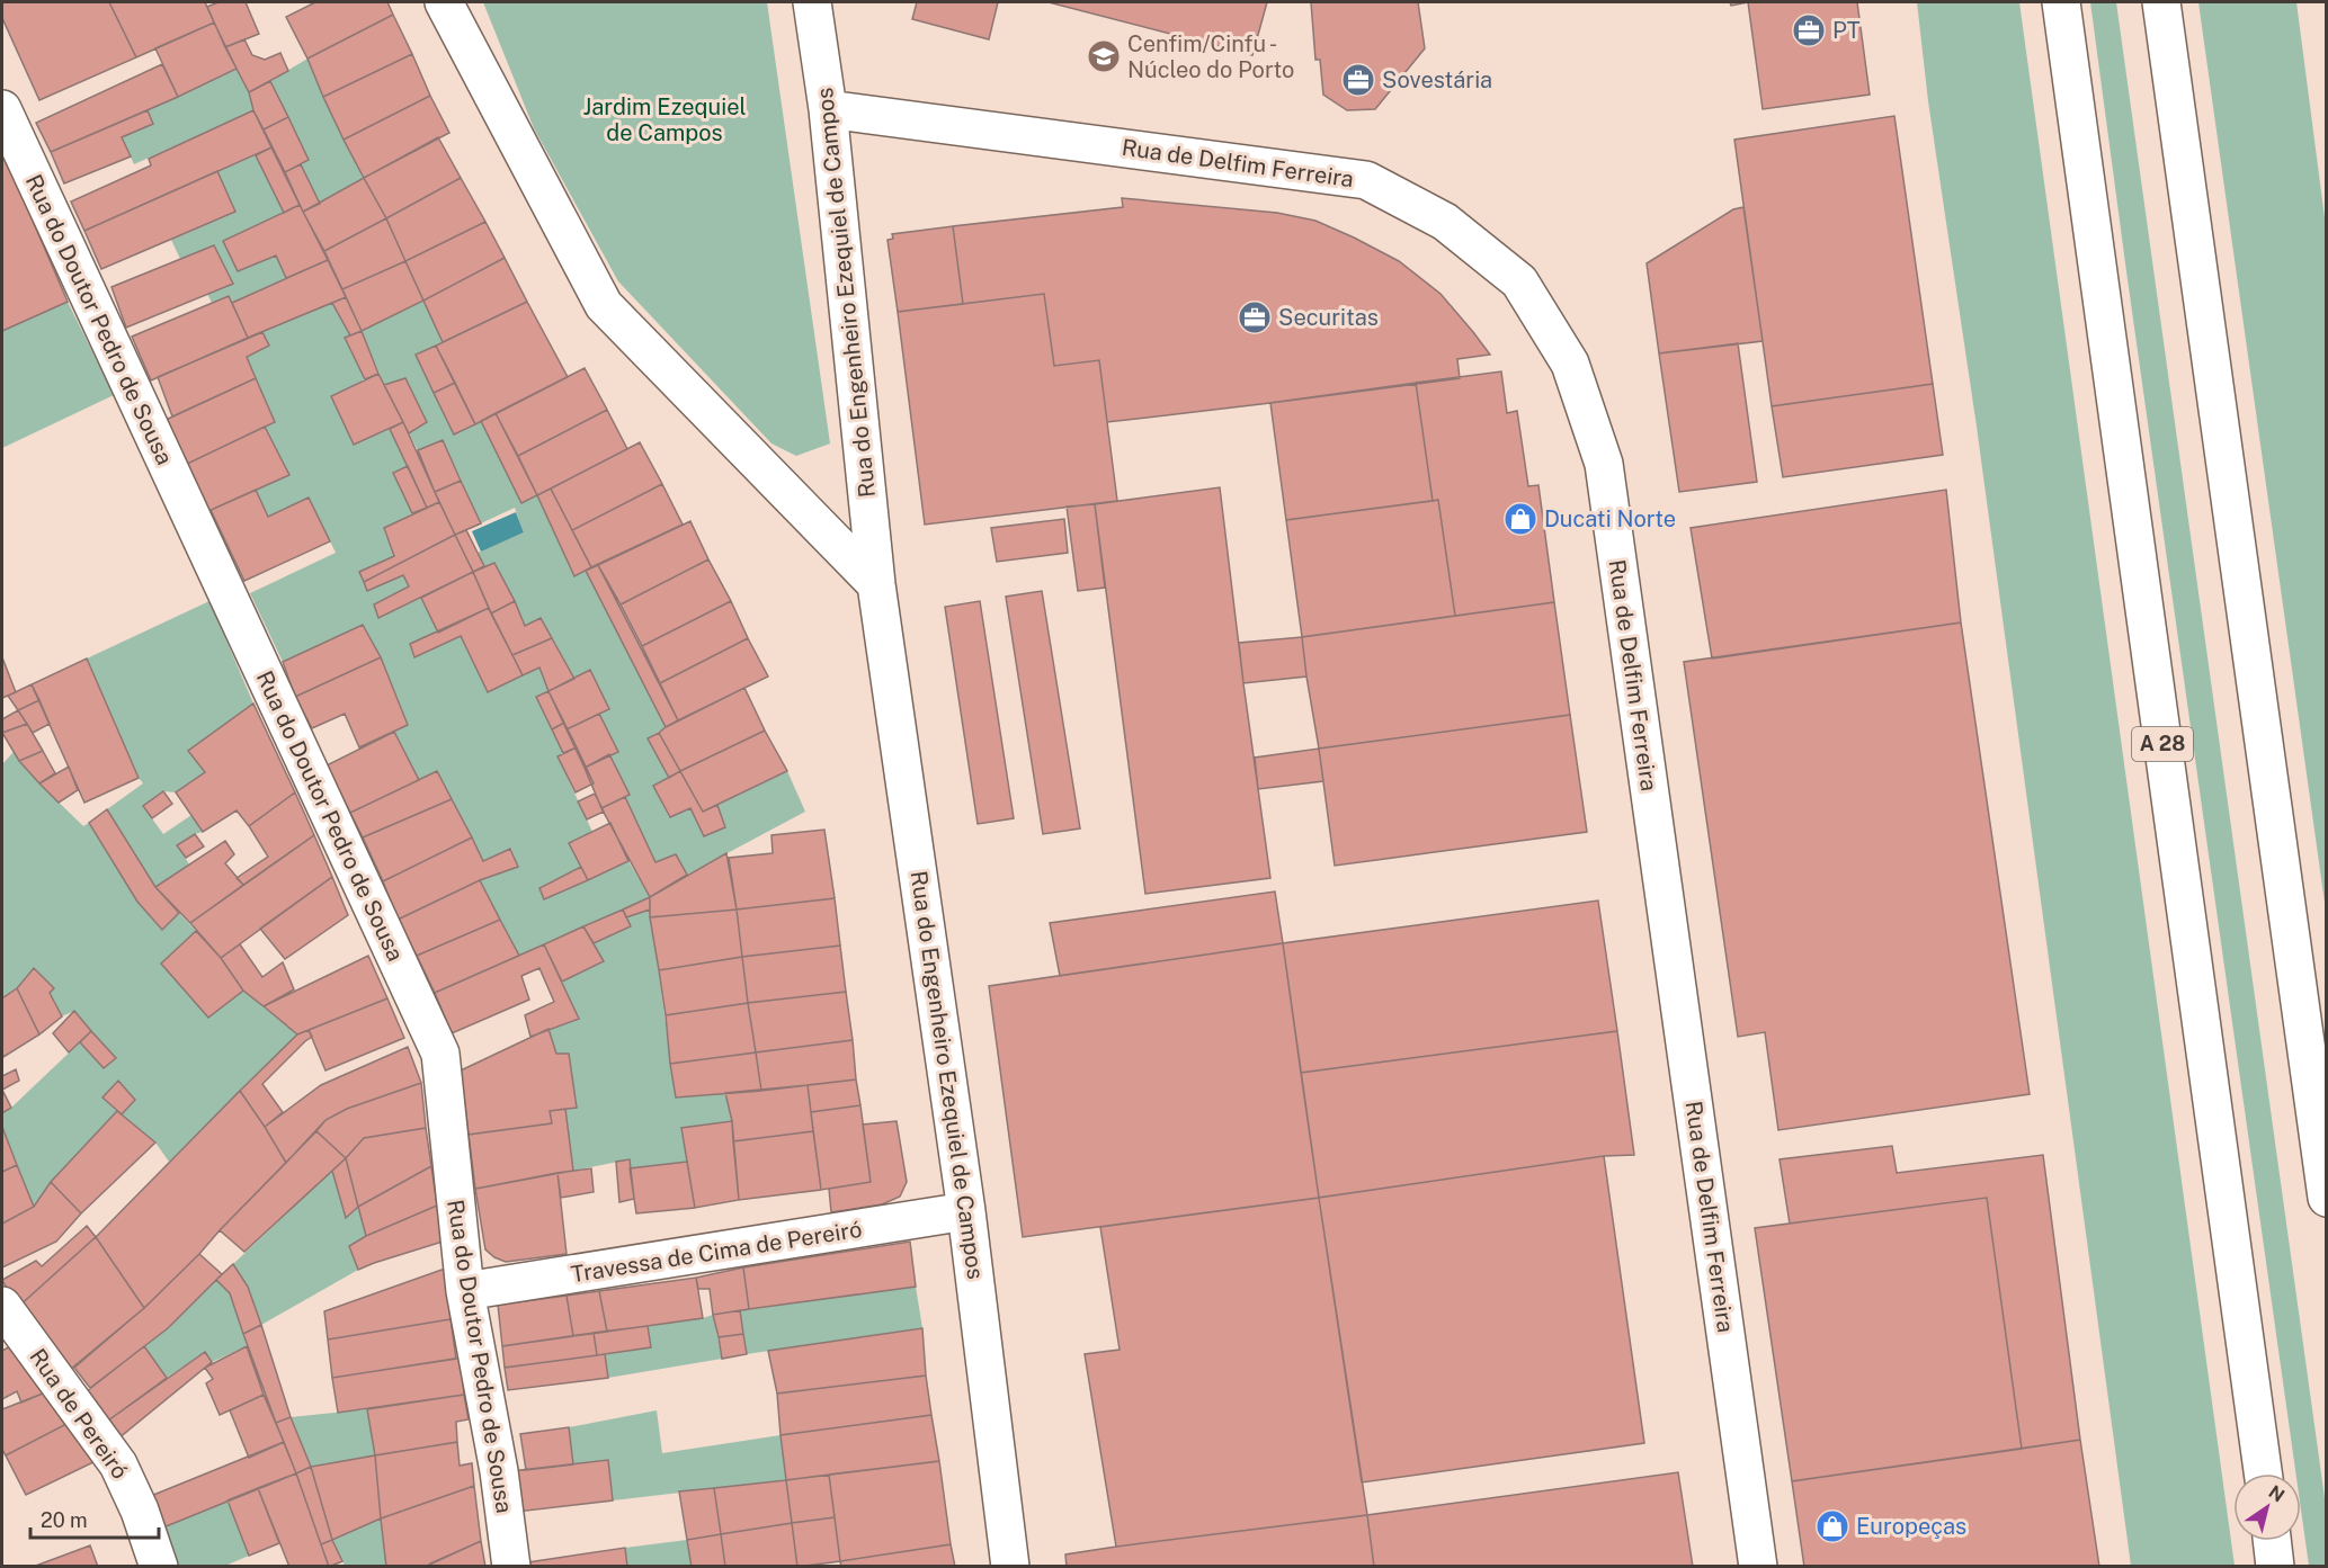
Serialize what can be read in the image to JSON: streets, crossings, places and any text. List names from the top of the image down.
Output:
{
  "streets": {
    "main road": [
      "Rua de Delfim Ferreira",
      "Rua do Engenheiro Ezequiel de Campos",
      "Rua do Doutor Pedro de Sousa",
      "A 28",
      "Travessa de Cima de Pereiró",
      "Rua de Pereiró"
    ]
  },
  "crossings": [
    ["Rua de Delfim Ferreira", "Rua do Engenheiro Ezequiel de Campos"],
    ["Rua do Engenheiro Ezequiel de Campos", "Travessa de Cima de Pereiró"],
    ["Rua do Doutor Pedro de Sousa", "Travessa de Cima de Pereiró"]
  ],
  "parks": ["Jardim Ezequiel de Campos"],
  "places": {
    "office": ["PT", "Sovestária", "Securitas"],
    "school or university": ["Cenfim/Cinfu - Núcleo do Porto"],
    "shop": ["Ducati Norte", "Europeças"]
  },
  "scale_bar": "20 m",
  "north": "top right"
}
